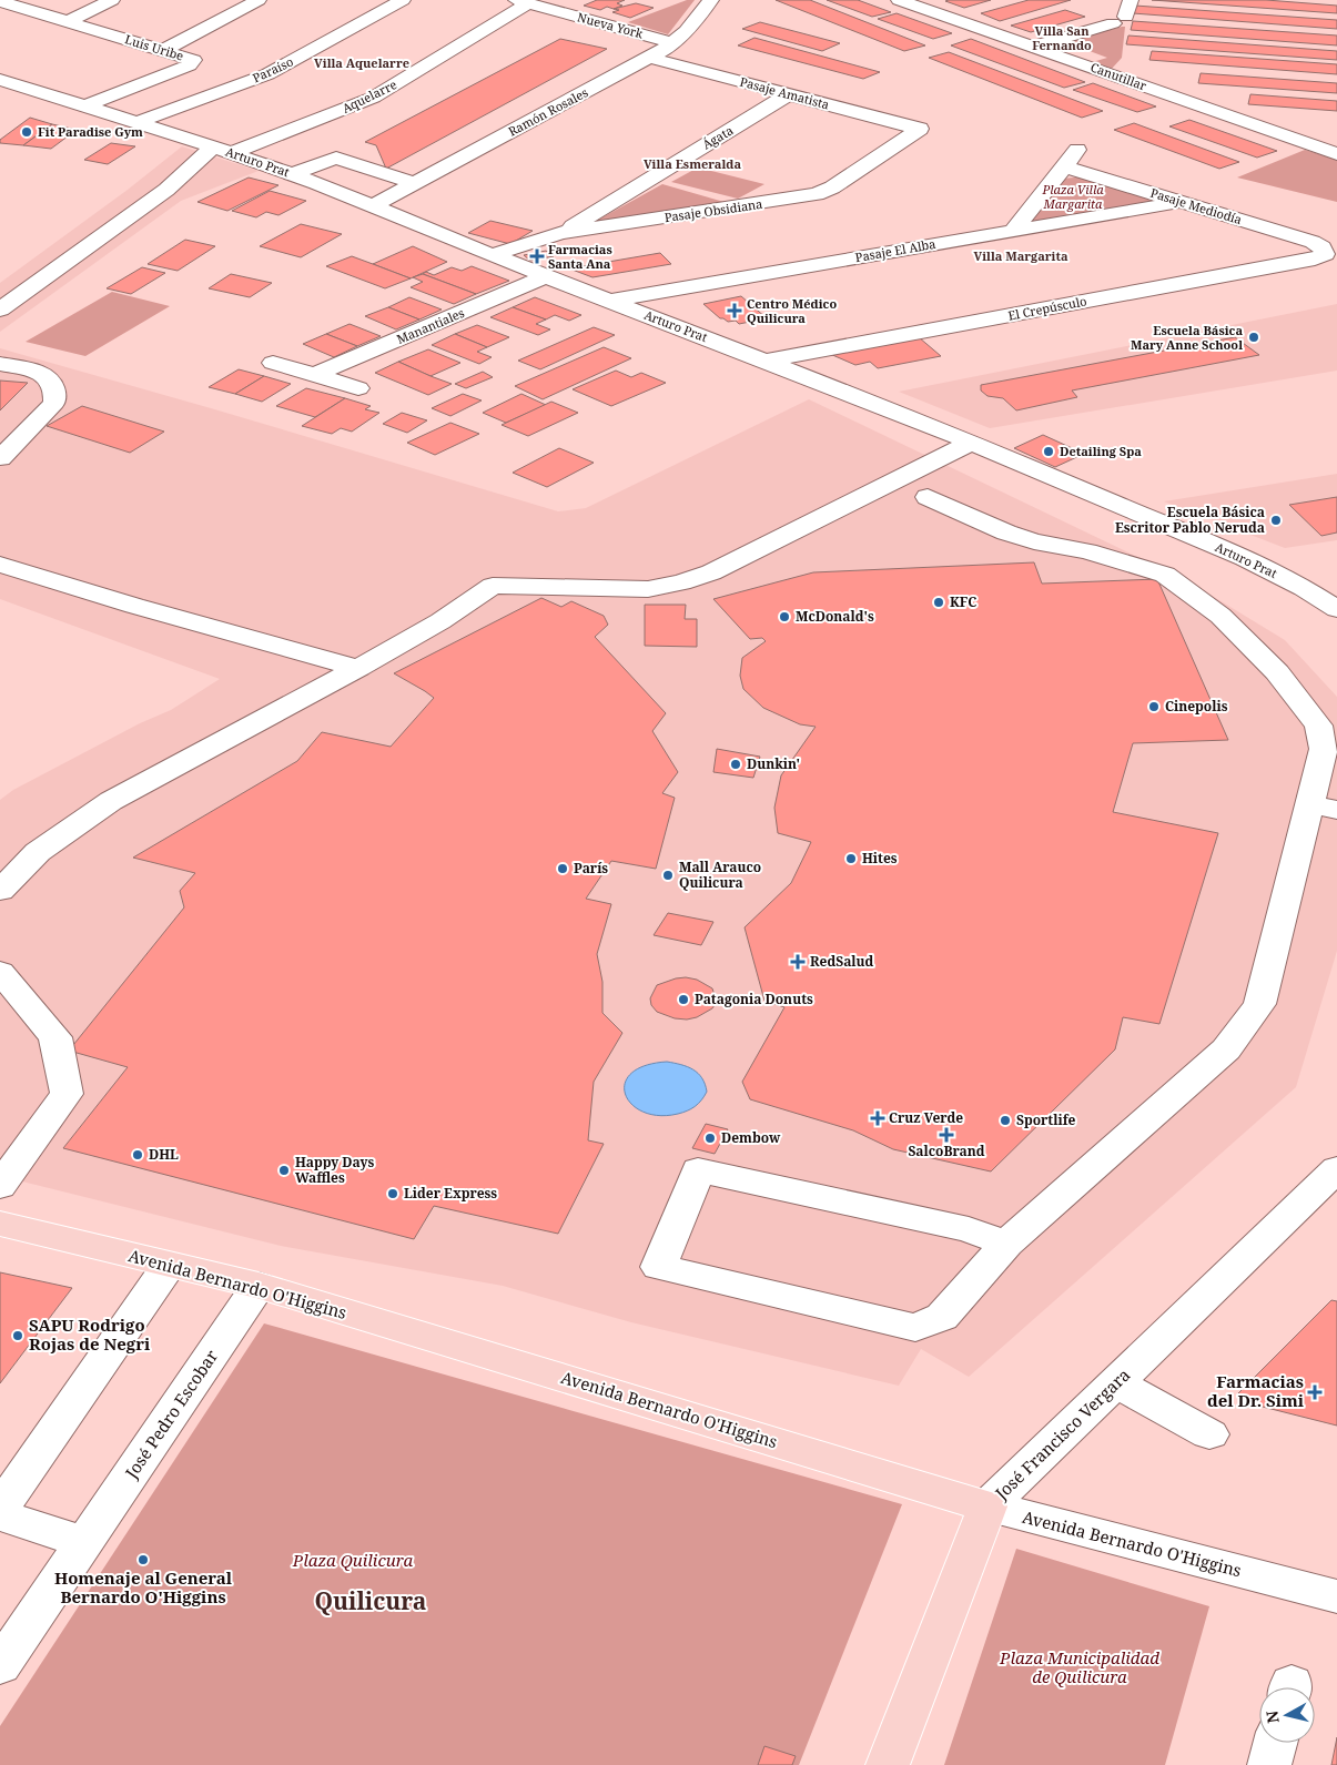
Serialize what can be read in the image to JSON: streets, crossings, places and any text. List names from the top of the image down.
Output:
{
  "streets": {
    "main road": ["Avenida Bernardo O'Higgins", "José Francisco Vergara"],
    "street": [
      "Nueva York",
      "Luis Uribe",
      "Paraíso",
      "Canutillar",
      "Pasaje Amatista",
      "Aquelarre",
      "Ramón Rosales",
      "Ágata",
      "Arturo Prat",
      "Pasaje Mediodía",
      "Pasaje Obsidiana",
      "Pasaje El Alba",
      "El Crepúsculo",
      "Manantiales",
      "José Pedro Escobar"
    ]
  },
  "crossings": [
    ["Nueva York", "Aquelarre"],
    ["Nueva York", "Ramón Rosales"],
    ["Luis Uribe", "Arturo Prat"],
    ["Paraíso", "Arturo Prat"],
    ["Pasaje Amatista", "Ramón Rosales"],
    ["Pasaje Amatista", "Ágata"],
    ["Pasaje Amatista", "Pasaje Obsidiana"],
    ["Aquelarre", "Arturo Prat"],
    ["Ramón Rosales", "Arturo Prat"],
    ["Ágata", "Pasaje Obsidiana"],
    ["Arturo Prat", "Pasaje Obsidiana"],
    ["Arturo Prat", "Pasaje El Alba"],
    ["Arturo Prat", "El Crepúsculo"],
    ["Arturo Prat", "Manantiales"],
    ["Pasaje Mediodía", "Pasaje El Alba"],
    ["Pasaje Mediodía", "El Crepúsculo"],
    ["Avenida Bernardo O'Higgins", "José Pedro Escobar"],
    ["Avenida Bernardo O'Higgins", "José Francisco Vergara"]
  ],
  "districts": [
    "Villa San Fernando",
    "Villa Aquelarre",
    "Villa Esmeralda",
    "Villa Margarita",
    "Quilicura"
  ],
  "parks": ["Plaza Villa Margarita", "Plaza Quilicura", "Plaza Municipalidad de Quilicura"],
  "places": {
    "other": [
      "Fit Paradise Gym",
      "Escuela Básica Mary Anne School",
      "Detailing Spa",
      "Escuela Básica Escritor Pablo Neruda",
      "KFC",
      "McDonald's",
      "Cinepolis",
      "Dunkin'",
      "Hites",
      "París",
      "Mall Arauco Quilicura",
      "Patagonia Donuts",
      "Sportlife",
      "Dembow",
      "DHL",
      "Happy Days Waffles",
      "Lider Express",
      "SAPU Rodrigo Rojas de Negri",
      "Homenaje al General Bernardo O'Higgins"
    ],
    "health": [
      "Farmacias Santa Ana",
      "Centro Médico Quilicura",
      "RedSalud",
      "Cruz Verde",
      "SalcoBrand",
      "Farmacias del Dr. Simi"
    ]
  },
  "north": "left"
}
